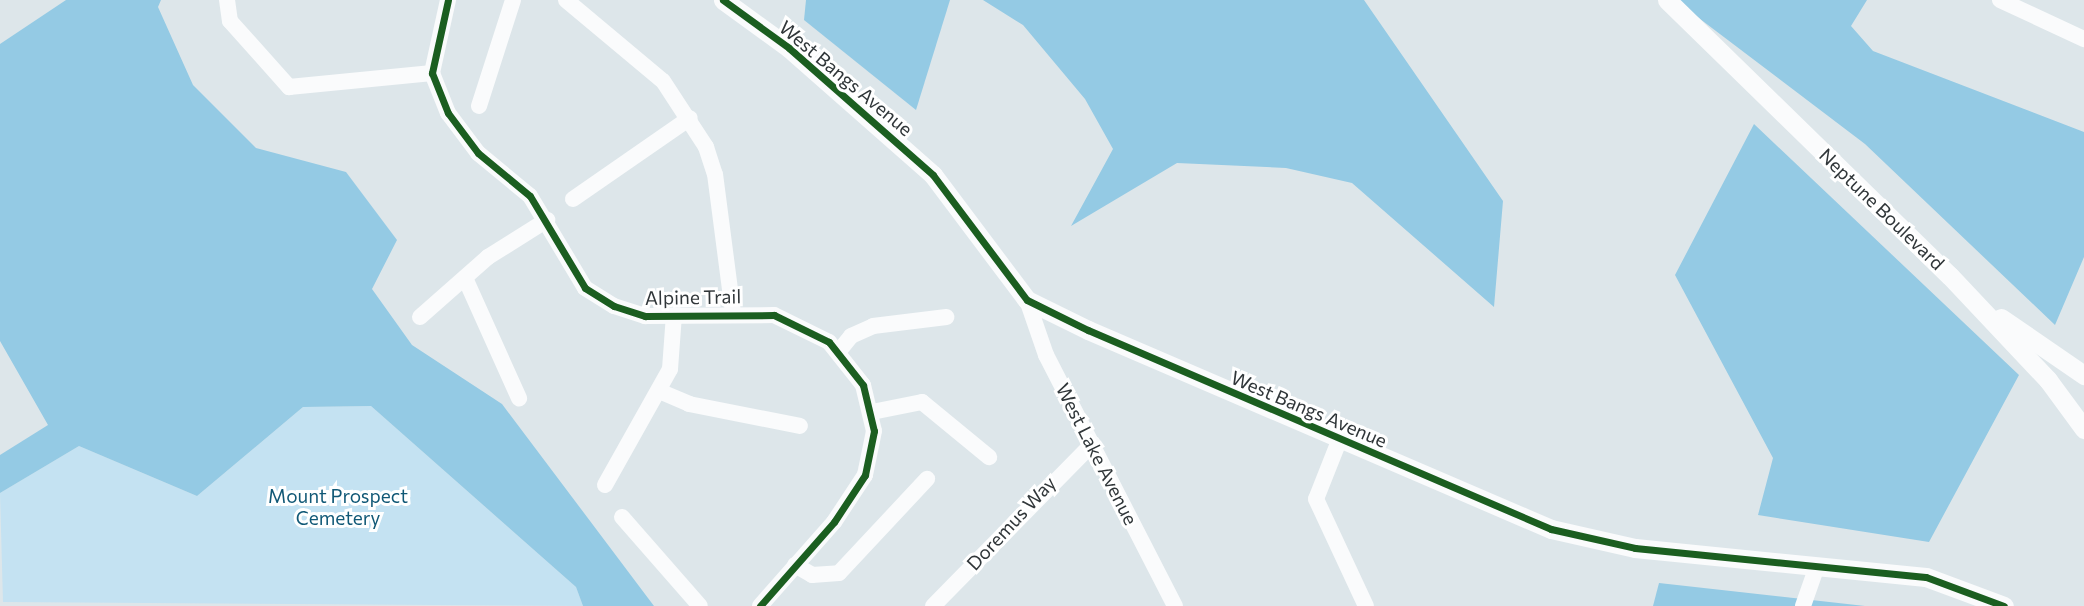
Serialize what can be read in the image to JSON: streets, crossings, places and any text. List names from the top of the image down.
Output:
{
  "streets": {
    "street": [
      "West Bangs Avenue",
      "Neptune Boulevard",
      "Alpine Trail",
      "West Lake Avenue",
      "Doremus Way"
    ]
  },
  "crossings": [
    ["West Bangs Avenue", "West Lake Avenue"],
    ["West Lake Avenue", "Doremus Way"]
  ],
  "parks": ["Mount Prospect Cemetery"]
}
